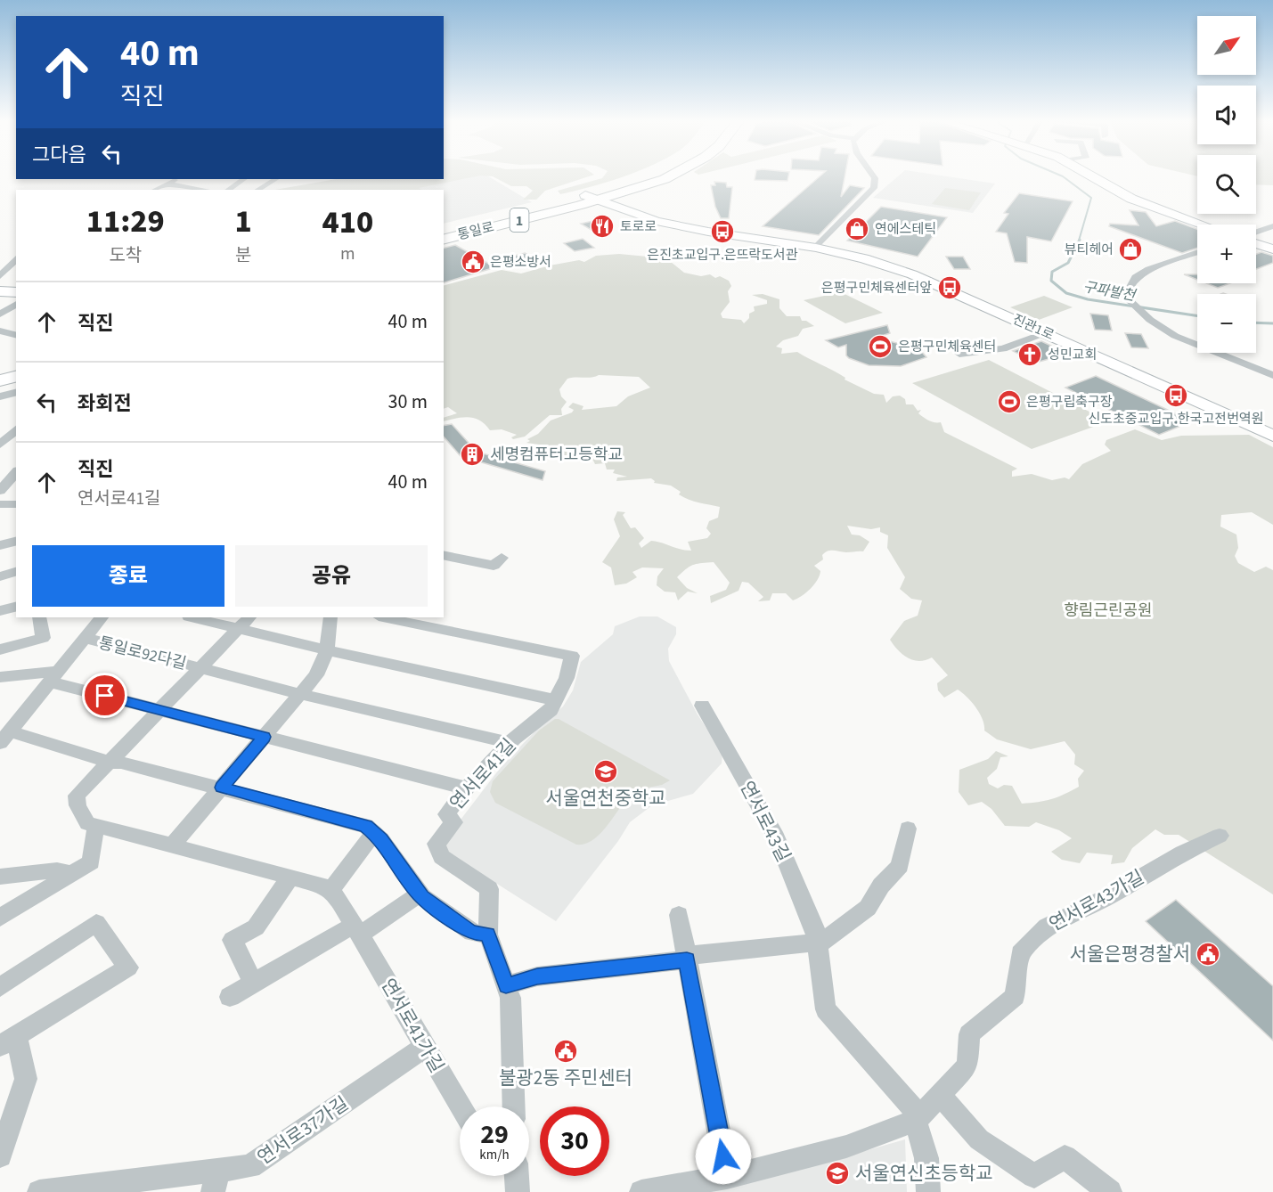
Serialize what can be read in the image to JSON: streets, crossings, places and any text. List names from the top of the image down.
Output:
{
  "streets": {
    "main road": ["1", "통일로", "진관1로"],
    "street": [
      "통일로92다길",
      "연서로41길",
      "연서로43길",
      "연서로43가길",
      "연서로41가길",
      "연서로37가길"
    ]
  },
  "crossings": [
    ["통일로", "진관1로"],
    ["연서로43길", "연서로43가길"],
    ["연서로41가길", "연서로37가길"]
  ],
  "water": ["구파발천"],
  "parks": ["향림근린공원"],
  "places": {
    "restaurant": ["토로로"],
    "shop": ["연에스테틱", "뷰티헤어"],
    "bus stop": ["은진초교입구.은뜨락도서관", "은평구민체육센터앞", "신도초중교입구.한국고전번역원"],
    "public building": ["은평소방서", "서울은평경찰서", "불광2동 주민센터"],
    "sports": ["은평구민체육센터", "은평구립축구장"],
    "church": ["성민교회"],
    "building": ["세명컴퓨터고등학교"],
    "school or university": ["서울연천중학교", "서울연신초등학교"]
  },
  "north": "top right",
  "page": {
    "map_buttons": ["+", "−"],
    "turn": ["40 m", "직진"],
    "then": "그다음",
    "eta": [
      "11:29",
      "도착",
      "1",
      "분",
      "410",
      "m"
    ],
    "list": [
      {
        "name": "직진",
        "value": "40 m"
      },
      {
        "name": "좌회전",
        "value": "30 m"
      },
      {
        "name": "직진",
        "note": "연서로41길",
        "value": "40 m"
      }
    ],
    "buttons": ["종료", "공유"],
    "speed": "29 km/h",
    "limit": "30"
  }
}
